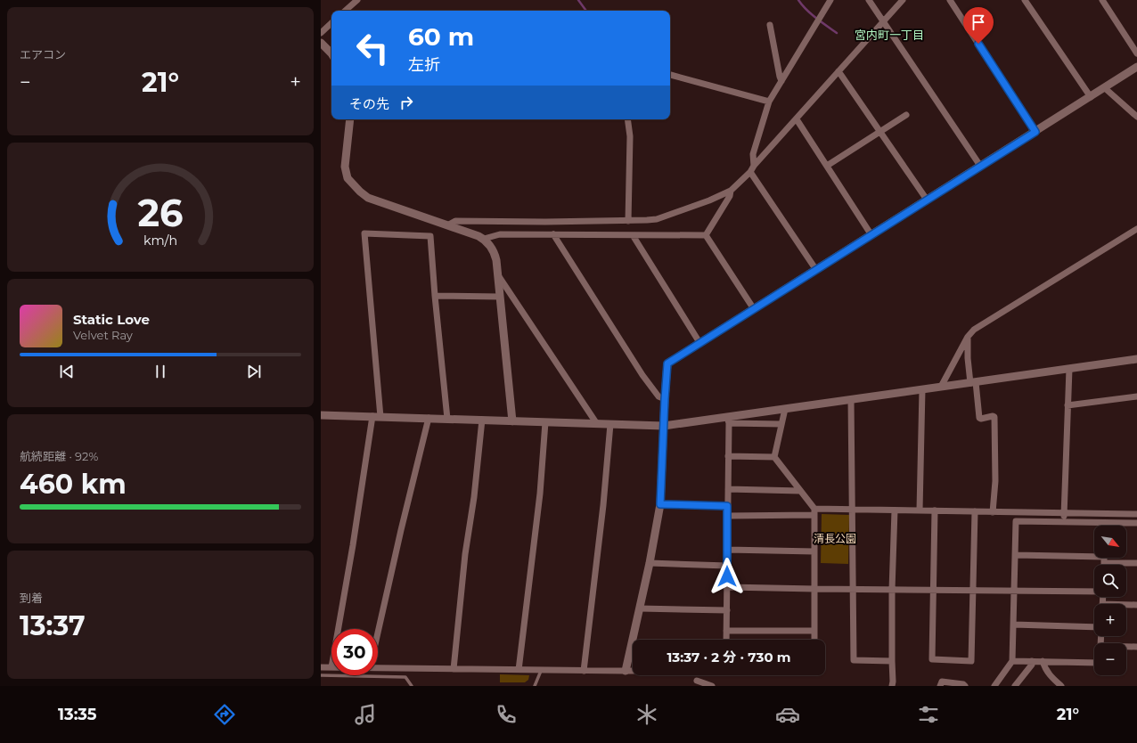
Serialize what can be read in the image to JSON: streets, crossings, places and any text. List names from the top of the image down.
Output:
{
  "districts": ["宮内町一丁目"],
  "parks": ["清長公園"],
  "north": "bottom right",
  "page": {
    "tile": [
      "エアコン",
      ["航続距離 · 92%", "460 km"],
      ["到着", "13:37"]
    ],
    "turn": ["60 m", "左折"],
    "heat": ["−", "21°", "+"],
    "then": "その先",
    "song": ["Static Love", "Velvet Ray"],
    "map_buttons": ["+", "−"],
    "limit": "30",
    "trip": "13:37 · 2 分 · 730 m",
    "tabs": ["13:35", "21°"],
    "gauge": ["26", "km/h"]
  }
}
